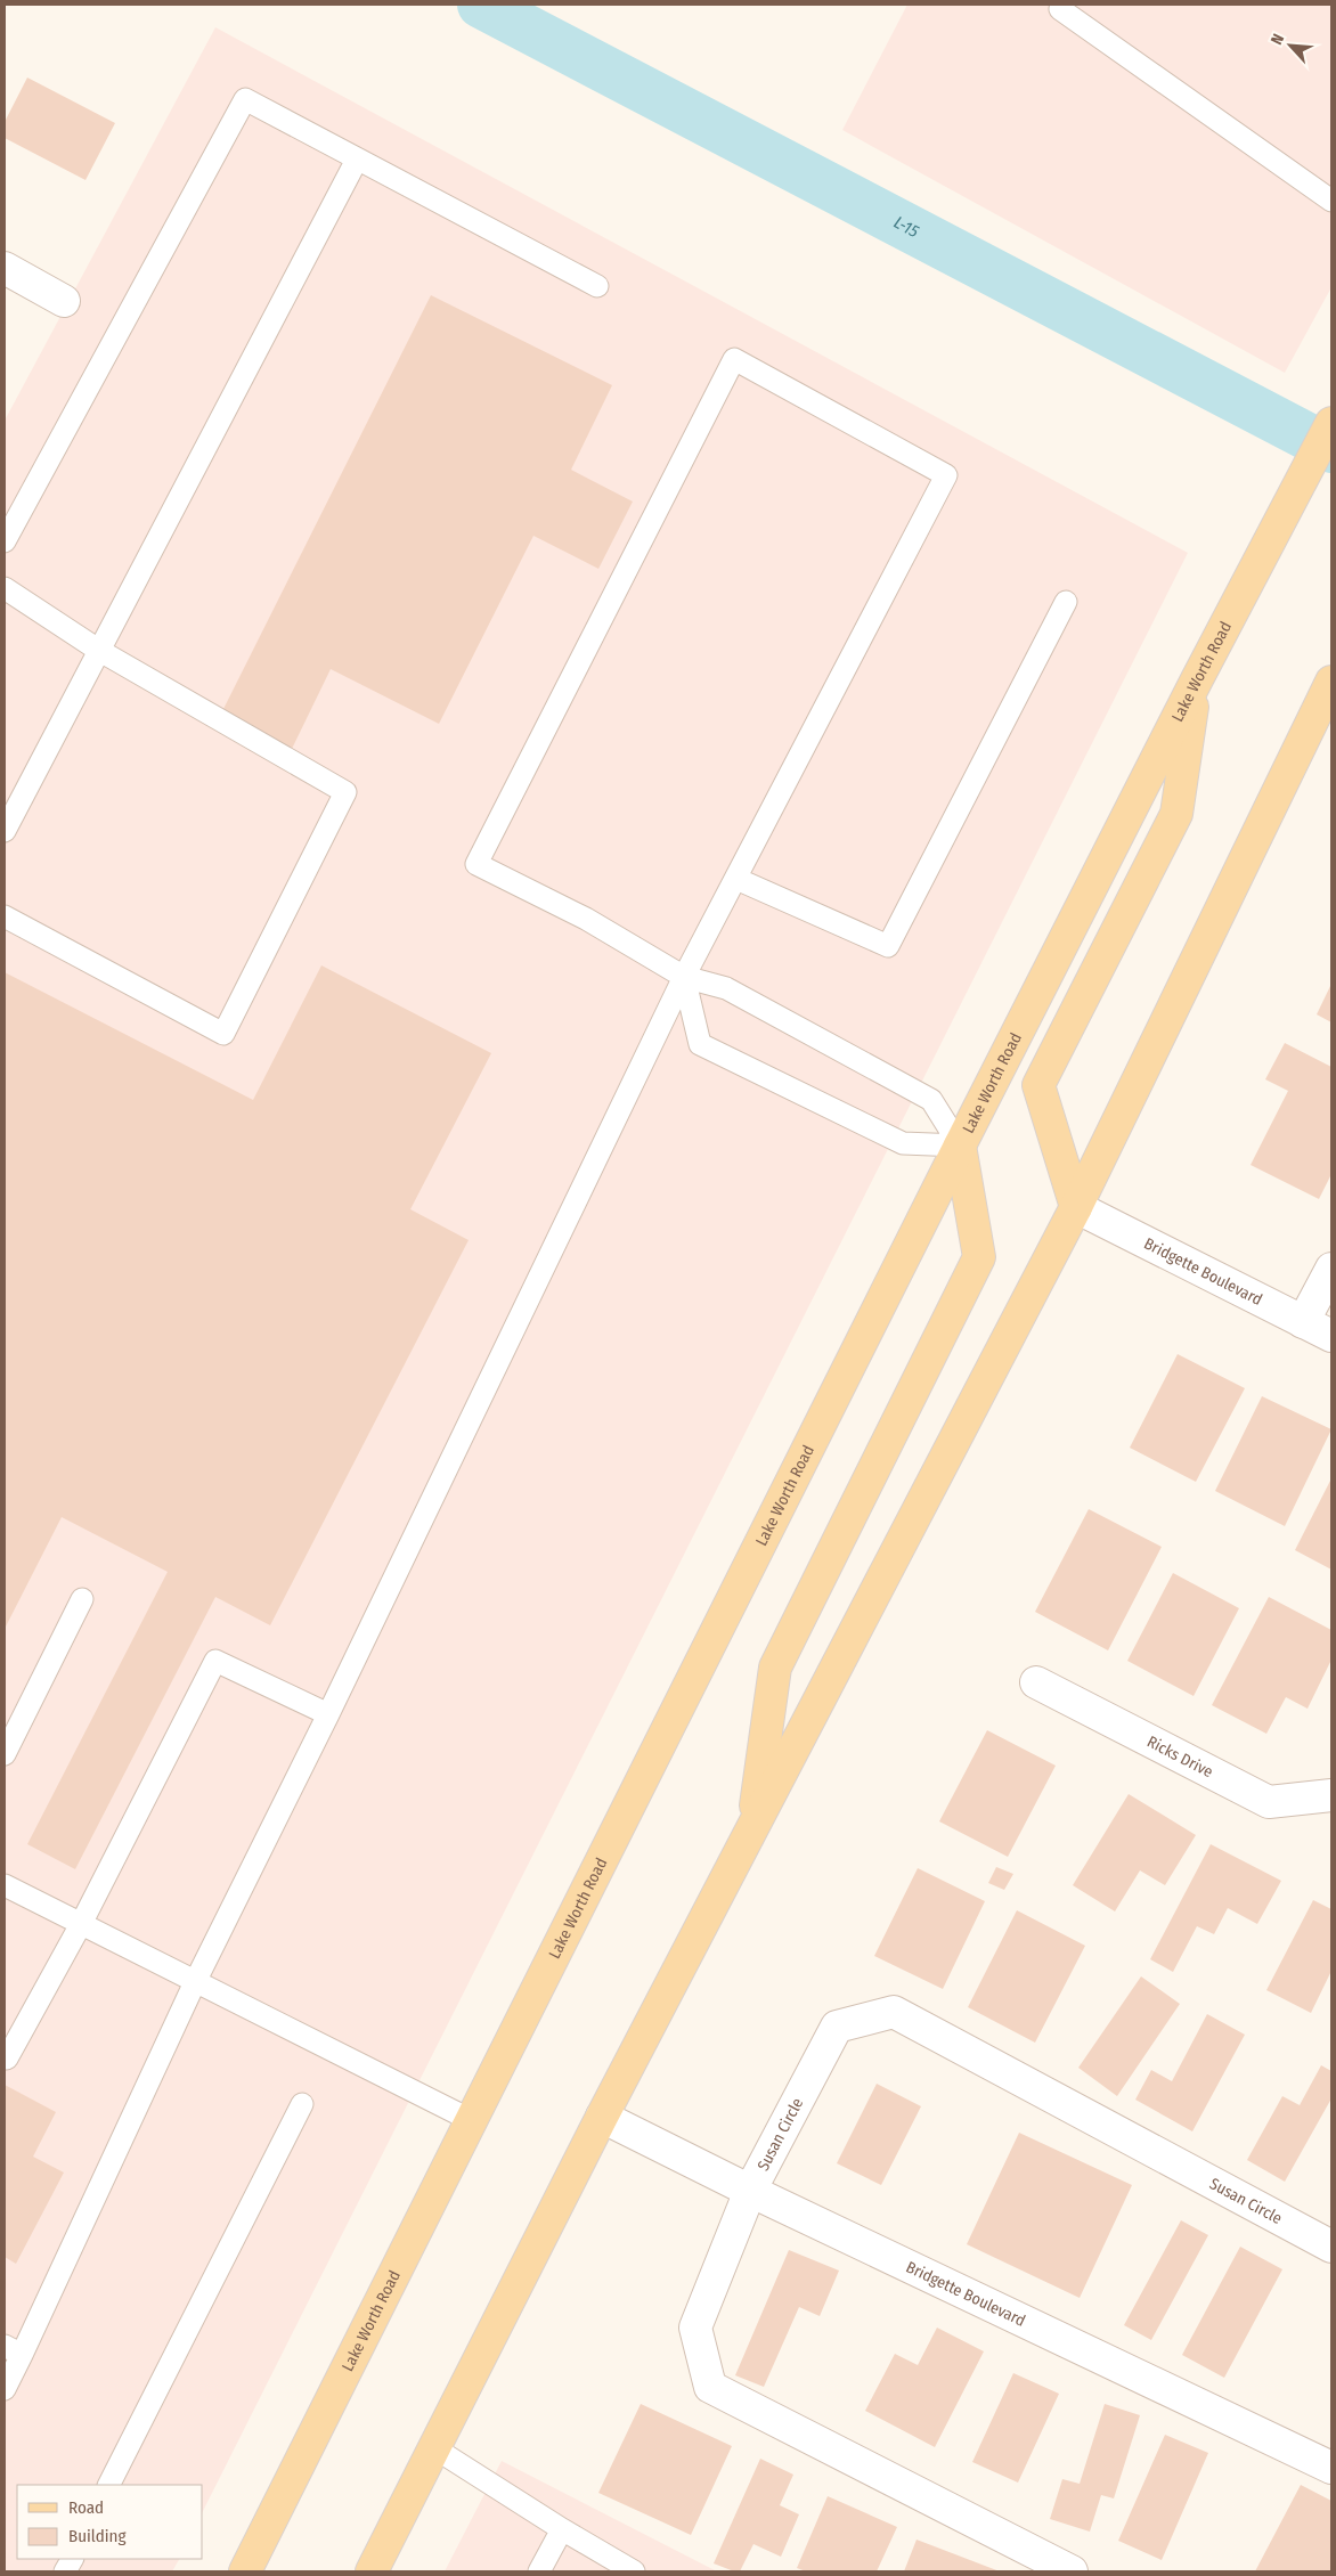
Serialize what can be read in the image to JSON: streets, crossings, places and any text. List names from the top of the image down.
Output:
{
  "streets": {
    "main road": ["Lake Worth Road"],
    "street": ["Bridgette Boulevard", "Ricks Drive", "Susan Circle"]
  },
  "crossings": [
    ["Bridgette Boulevard", "Susan Circle"]
  ],
  "water": ["L-15"],
  "legend": ["Road", "Building"],
  "north": "top left"
}
